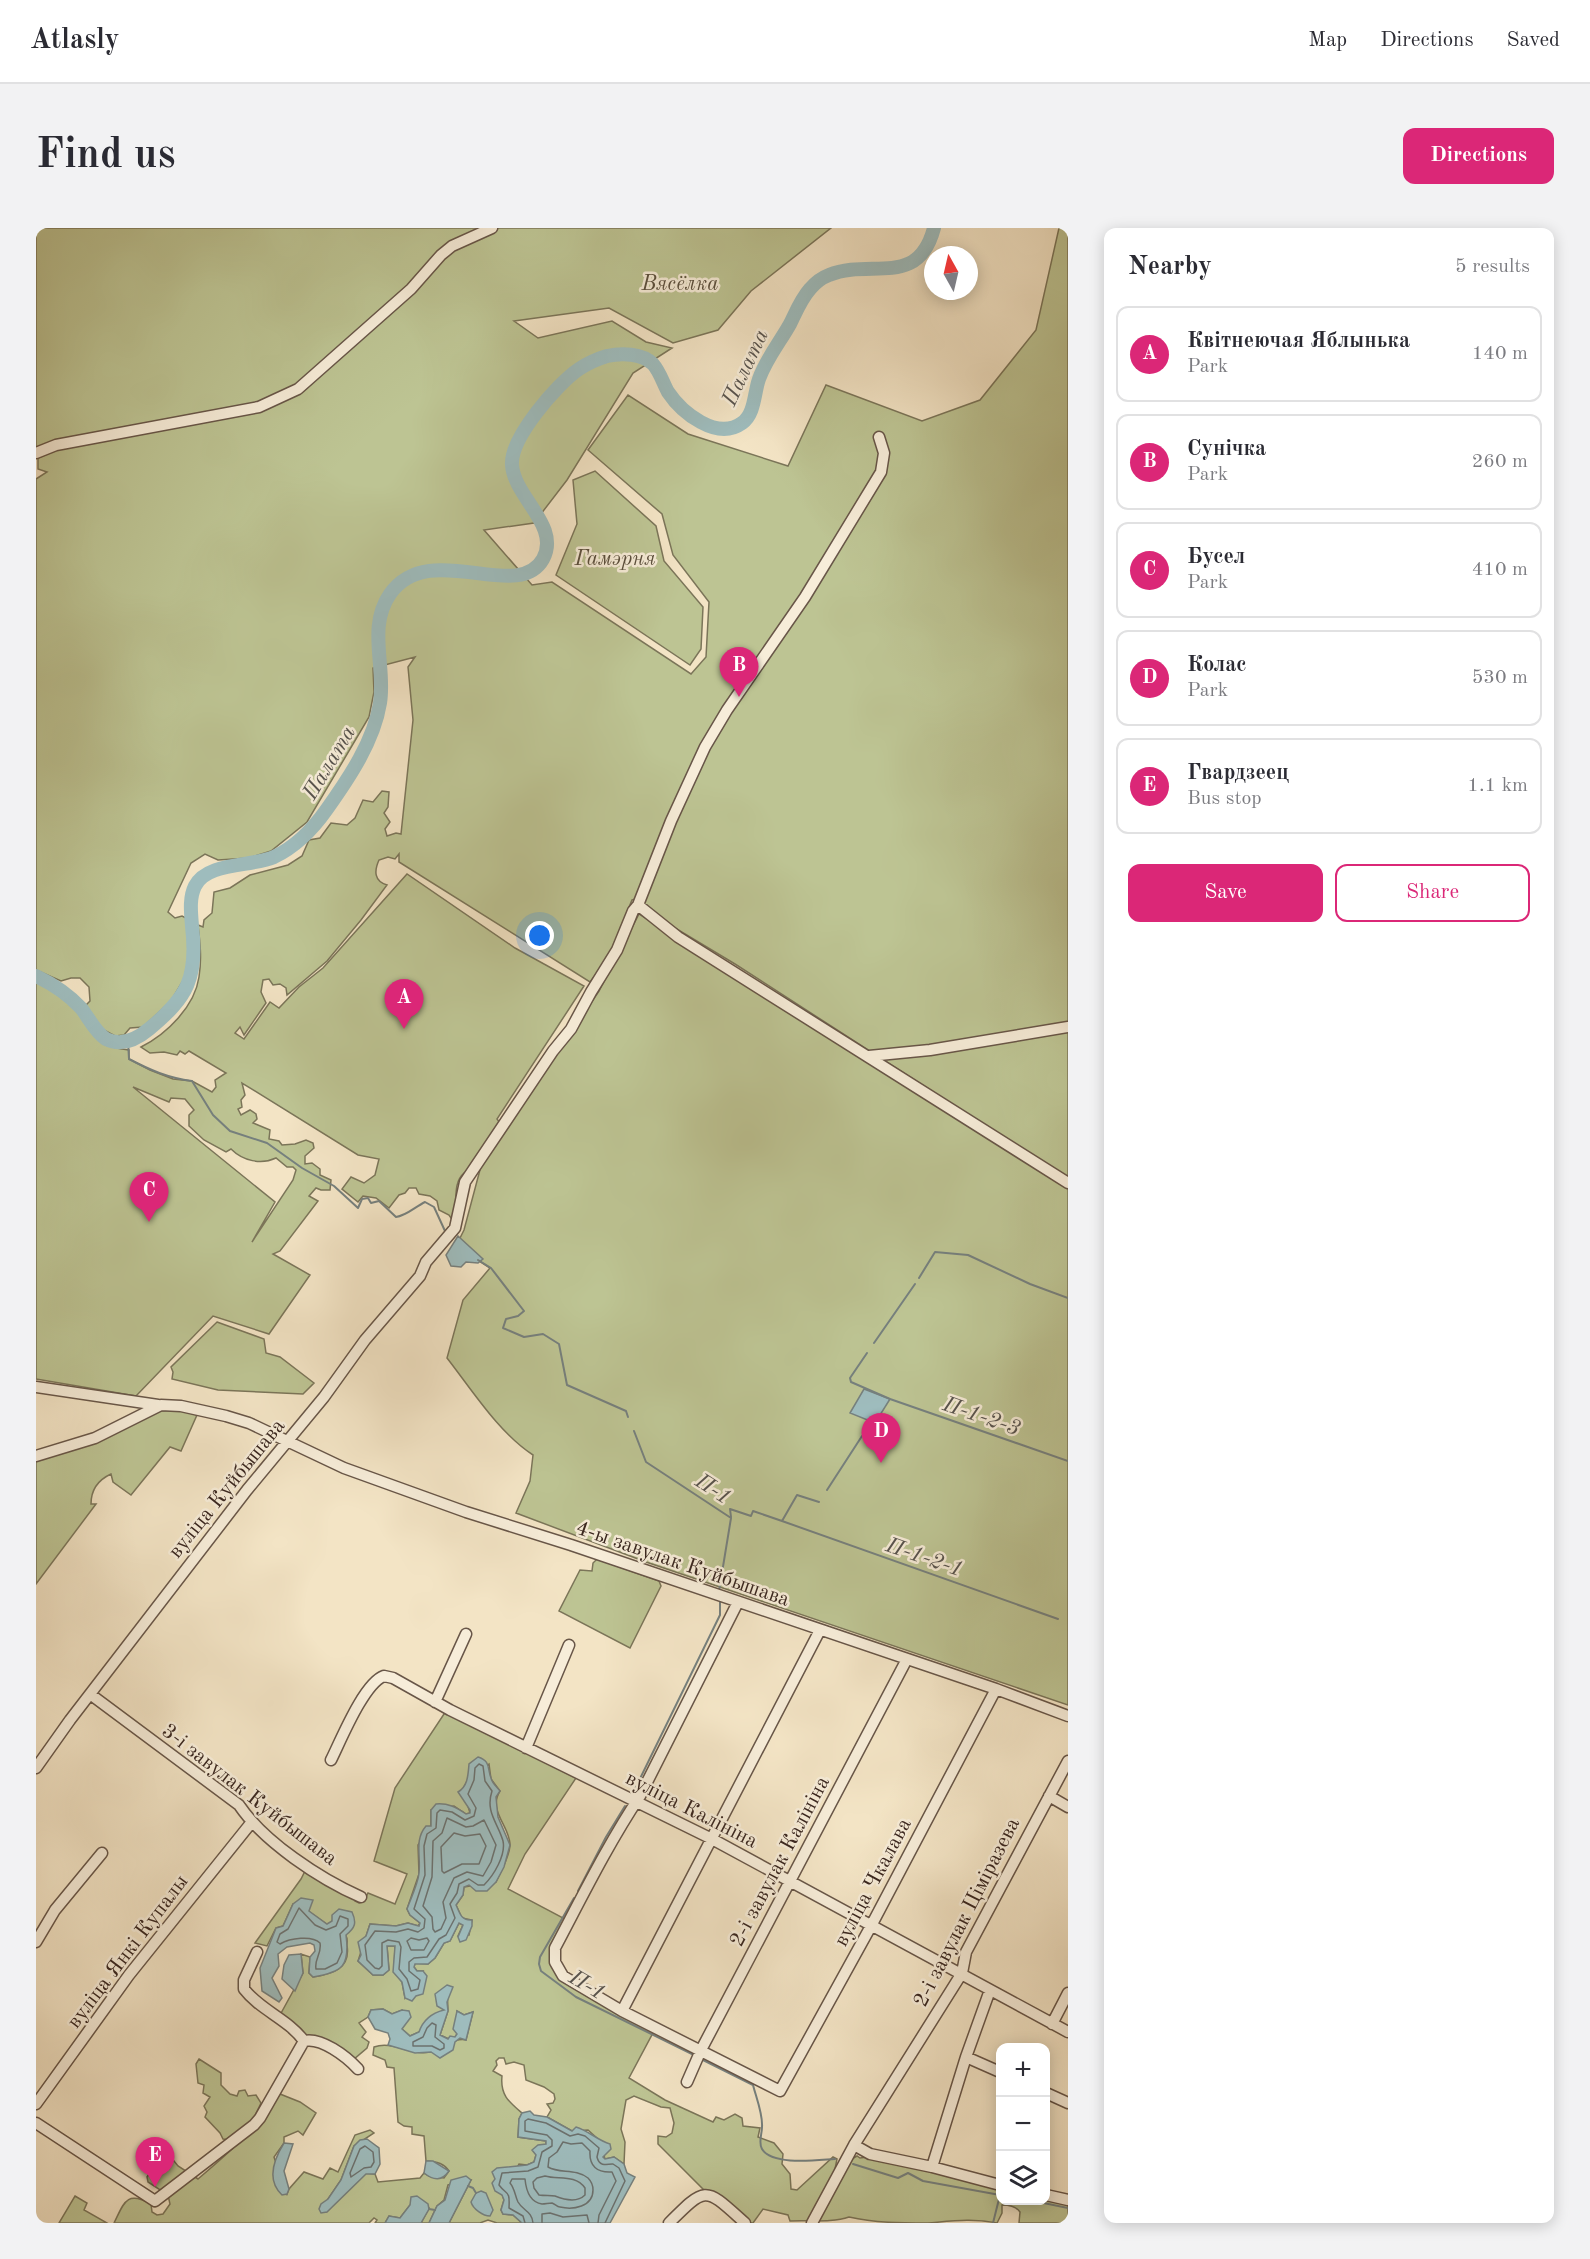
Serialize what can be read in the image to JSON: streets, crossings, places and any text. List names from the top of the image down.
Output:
{
  "streets": {
    "street": [
      "вуліца Куйбышава",
      "4-ы завулак Куйбышава",
      "3-і завулак Куйбышава",
      "вуліца Калініна",
      "2-і завулак Калініна",
      "вуліца Чкалава",
      "2-і завулак Ціміразева",
      "вуліца Янкі Купалы"
    ]
  },
  "crossings": [
    ["вуліца Куйбышава", "4-ы завулак Куйбышава"],
    ["вуліца Куйбышава", "3-і завулак Куйбышава"],
    ["4-ы завулак Куйбышава", "2-і завулак Калініна"],
    ["4-ы завулак Куйбышава", "вуліца Чкалава"],
    ["3-і завулак Куйбышава", "вуліца Янкі Купалы"],
    ["вуліца Калініна", "2-і завулак Калініна"],
    ["вуліца Калініна", "вуліца Чкалава"],
    ["вуліца Калініна", "2-і завулак Ціміразева"],
    ["2-і завулак Калініна", "вуліца Чкалава"]
  ],
  "water": [
    "Палата",
    "П-1-2-3",
    "П-1",
    "П-1-2-1"
  ],
  "parks": ["Вясёлка", "Гамэрня"],
  "north": "top",
  "page": {
    "header": "Atlasly",
    "nav": ["Map", "Directions", "Saved"],
    "buttons": [
      "Directions",
      ["Save", "Share"]
    ],
    "title": "Find us",
    "heading": ["Nearby", "5 results"],
    "list": [
      {
        "mark": "A",
        "name": "Квітнеючая Яблынька",
        "note": "Park",
        "value": "140 m"
      },
      {
        "mark": "B",
        "name": "Сунічка",
        "note": "Park",
        "value": "260 m"
      },
      {
        "mark": "C",
        "name": "Бусел",
        "note": "Park",
        "value": "410 m"
      },
      {
        "mark": "D",
        "name": "Колас",
        "note": "Park",
        "value": "530 m"
      },
      {
        "mark": "E",
        "name": "Гвардзеец",
        "note": "Bus stop",
        "value": "1.1 km"
      }
    ],
    "pins": [
      "B",
      "A",
      "C",
      "D",
      "E"
    ],
    "map_buttons": ["+", "−"]
  }
}
